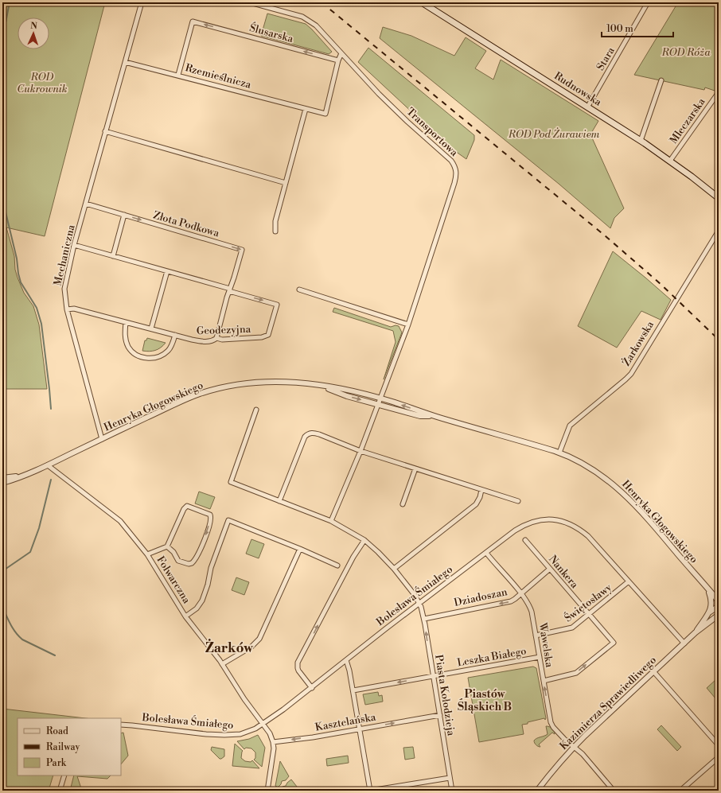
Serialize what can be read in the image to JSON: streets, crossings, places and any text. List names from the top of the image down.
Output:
{
  "streets": {
    "main road": ["Rudnowska"],
    "street": [
      "Ślusarska",
      "Stara",
      "Rzemieślnicza",
      "Mleczarska",
      "Transportowa",
      "Złota Podkowa",
      "Mechaniczna",
      "Geodezyjna",
      "Żarkowska",
      "Henryka Głogowskiego",
      "Nankera",
      "Folwarczna",
      "Bolesława Śmiałego",
      "Dziadoszan",
      "Świętosławy",
      "Wawelska",
      "Leszka Białego",
      "Piasta Kołodzieja",
      "Kazimierza Sprawiedliwego",
      "Kasztelańska"
    ]
  },
  "crossings": [
    ["Ślusarska", "Rzemieślnicza"],
    ["Stara", "Rudnowska"],
    ["Rzemieślnicza", "Mechaniczna"],
    ["Rudnowska", "Mleczarska"],
    ["Transportowa", "Henryka Głogowskiego"],
    ["Transportowa", "Piasta Kołodzieja"],
    ["Złota Podkowa", "Mechaniczna"],
    ["Złota Podkowa", "Geodezyjna"],
    ["Mechaniczna", "Geodezyjna"],
    ["Mechaniczna", "Henryka Głogowskiego"],
    ["Żarkowska", "Henryka Głogowskiego"],
    ["Henryka Głogowskiego", "Folwarczna"],
    ["Henryka Głogowskiego", "Kazimierza Sprawiedliwego"],
    ["Nankera", "Dziadoszan"],
    ["Nankera", "Świętosławy"],
    ["Nankera", "Wawelska"],
    ["Folwarczna", "Bolesława Śmiałego"],
    ["Bolesława Śmiałego", "Świętosławy"],
    ["Bolesława Śmiałego", "Wawelska"],
    ["Bolesława Śmiałego", "Piasta Kołodzieja"],
    ["Bolesława Śmiałego", "Kazimierza Sprawiedliwego"],
    ["Dziadoszan", "Wawelska"],
    ["Dziadoszan", "Piasta Kołodzieja"],
    ["Świętosławy", "Wawelska"],
    ["Wawelska", "Leszka Białego"],
    ["Wawelska", "Kazimierza Sprawiedliwego"],
    ["Leszka Białego", "Piasta Kołodzieja"],
    ["Piasta Kołodzieja", "Kasztelańska"]
  ],
  "one_way": ["Dziadoszan", "Leszka Białego"],
  "districts": ["Żarków", "Piastów Śląskich B"],
  "parks": ["ROD Róża", "ROD Cukrownik", "ROD Pod Żurawiem"],
  "legend": ["Road", "Railway", "Park"],
  "scale_bar": "100 m",
  "north": "top"
}
